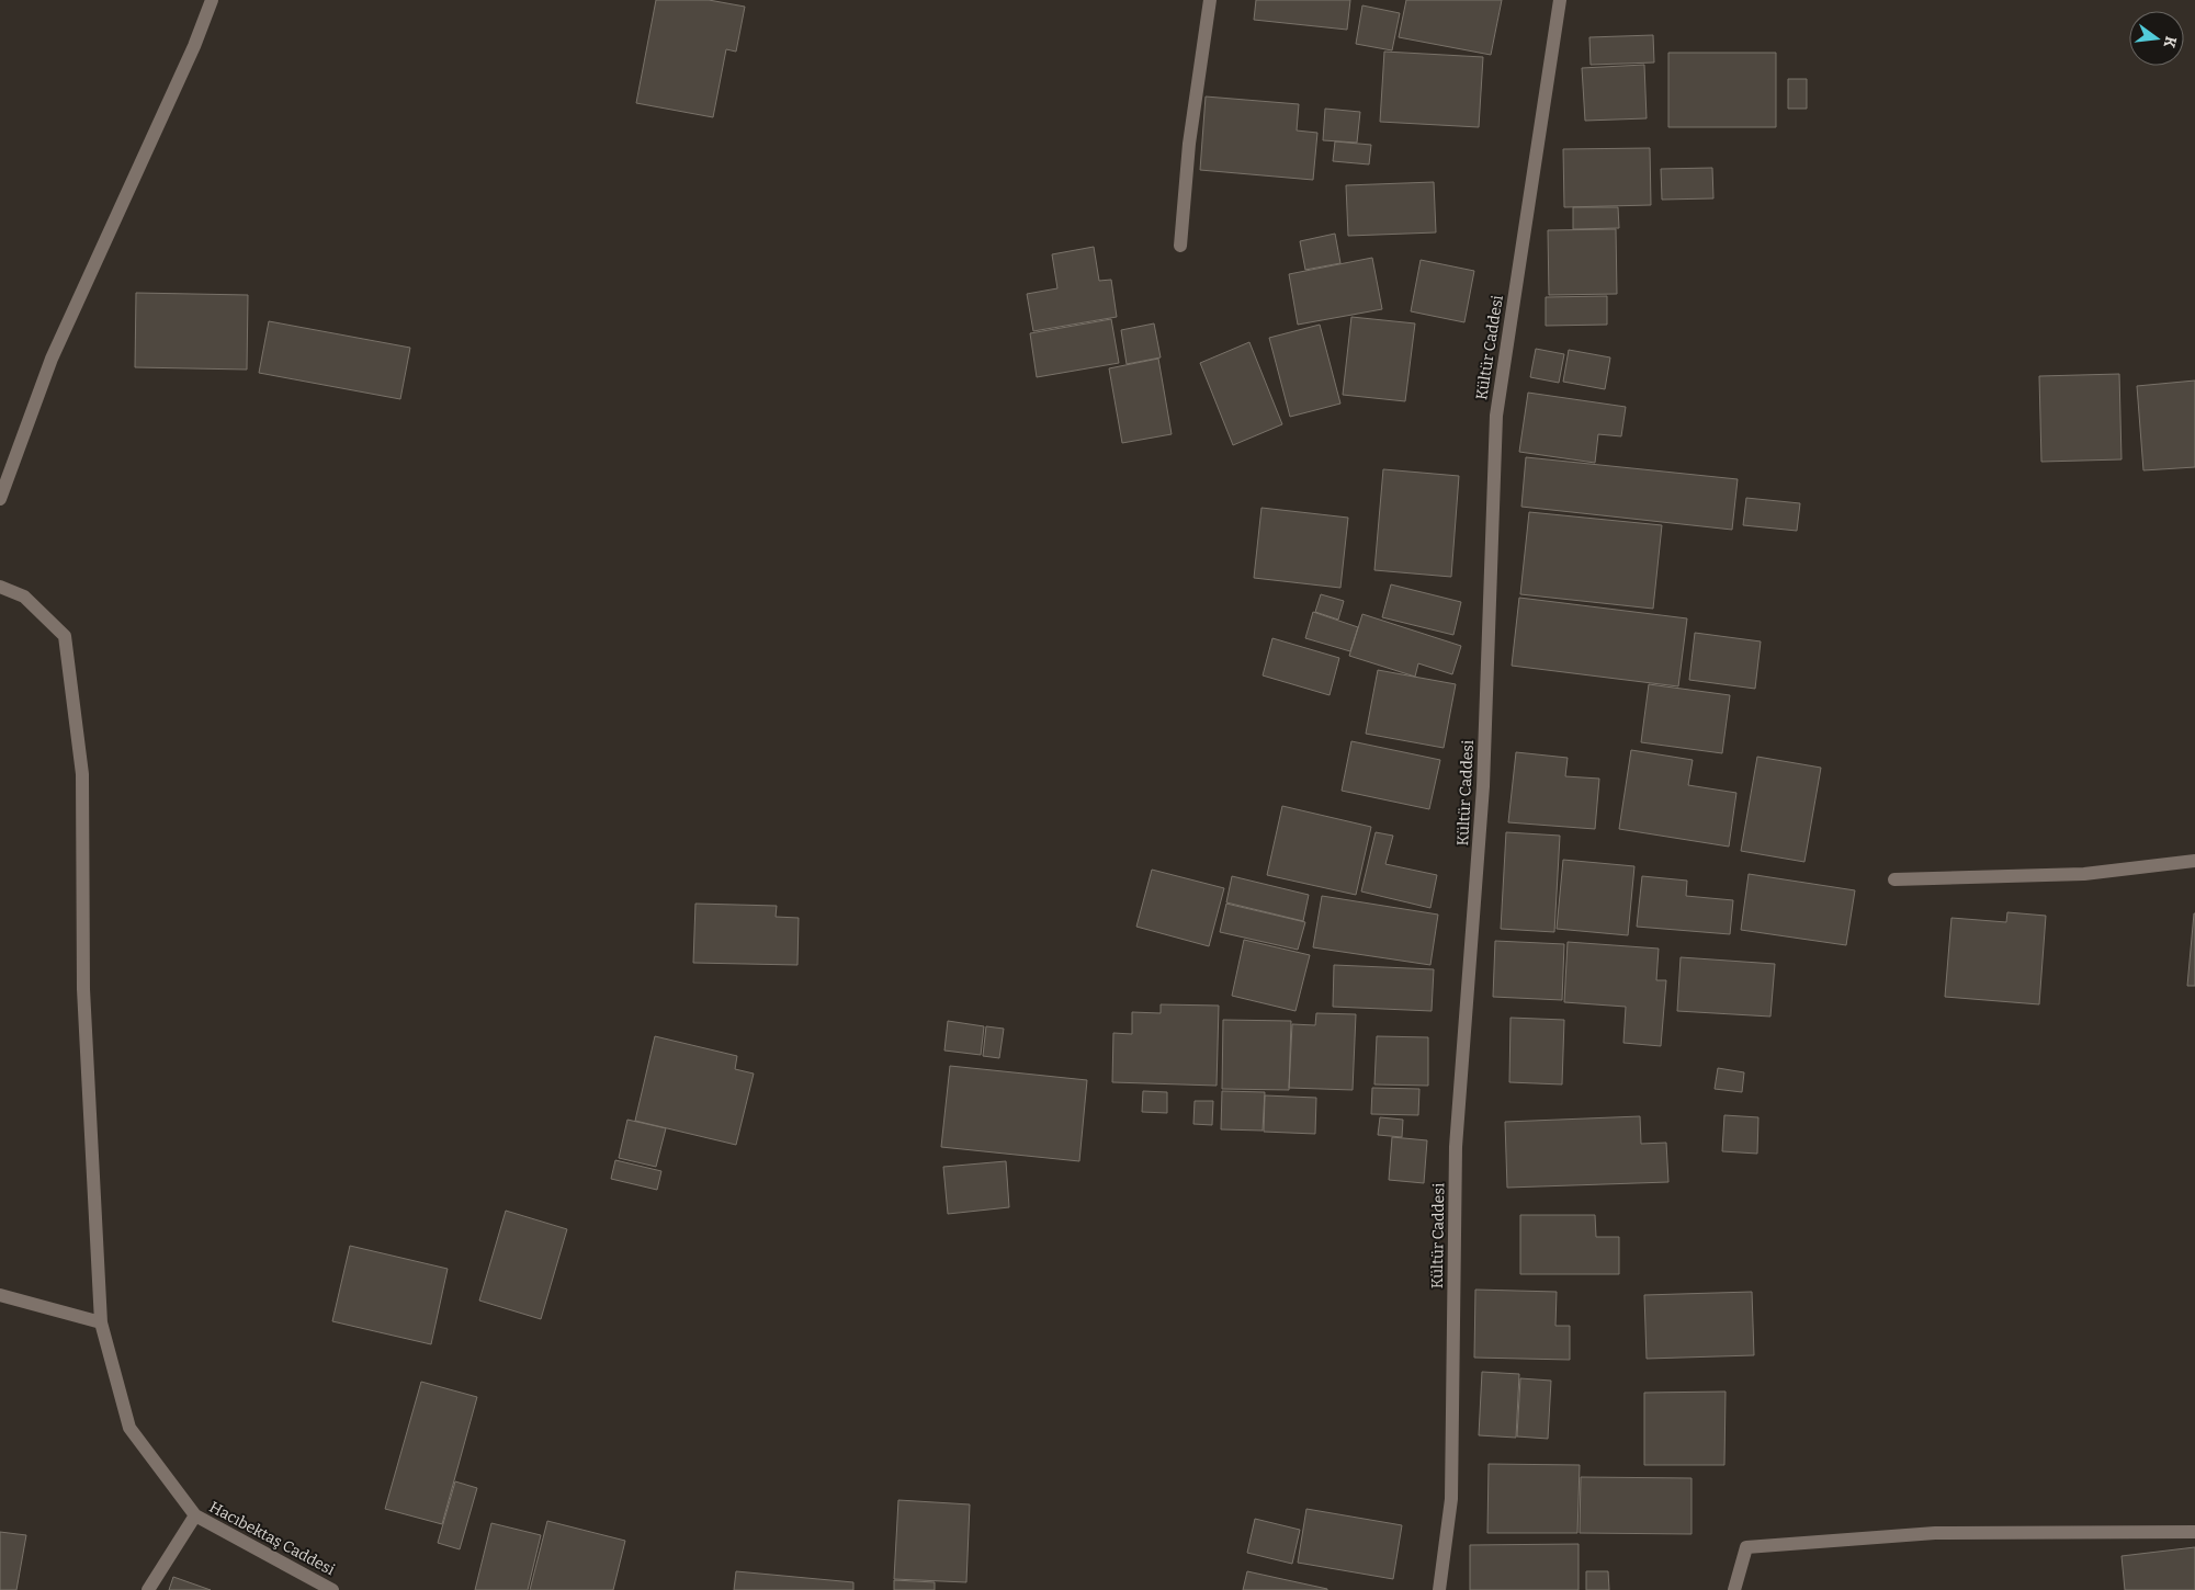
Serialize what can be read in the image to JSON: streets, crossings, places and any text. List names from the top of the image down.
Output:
{
  "streets": {
    "street": ["Kültür Caddesi", "Hacıbektaş Caddesi"]
  },
  "north": "right"
}
